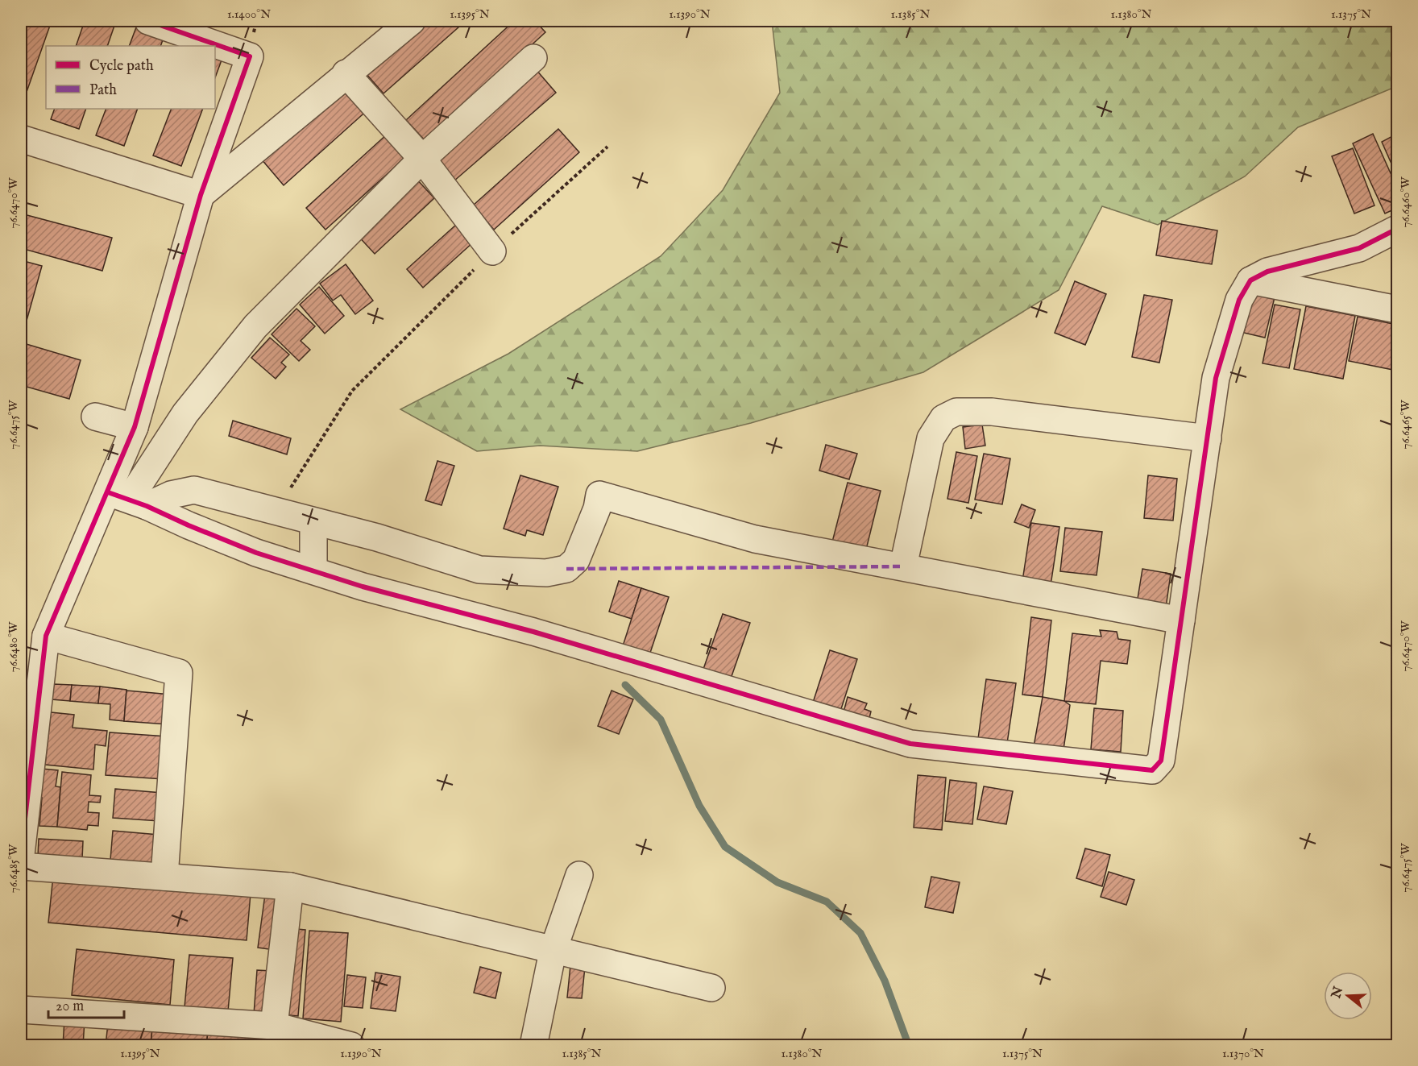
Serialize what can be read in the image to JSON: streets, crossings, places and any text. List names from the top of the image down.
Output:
{
  "legend": ["Cycle path", "Path"],
  "scale_bar": "20 m",
  "north": "left",
  "coordinates": [
    "1.1400°N",
    "1.1395°N",
    "1.1390°N",
    "1.1385°N",
    "1.1380°N",
    "1.1375°N",
    "76.6460°W",
    "76.6470°W",
    "76.6465°W",
    "76.6475°W",
    "76.6480°W",
    "76.6485°W",
    "1.1370°N"
  ]
}
